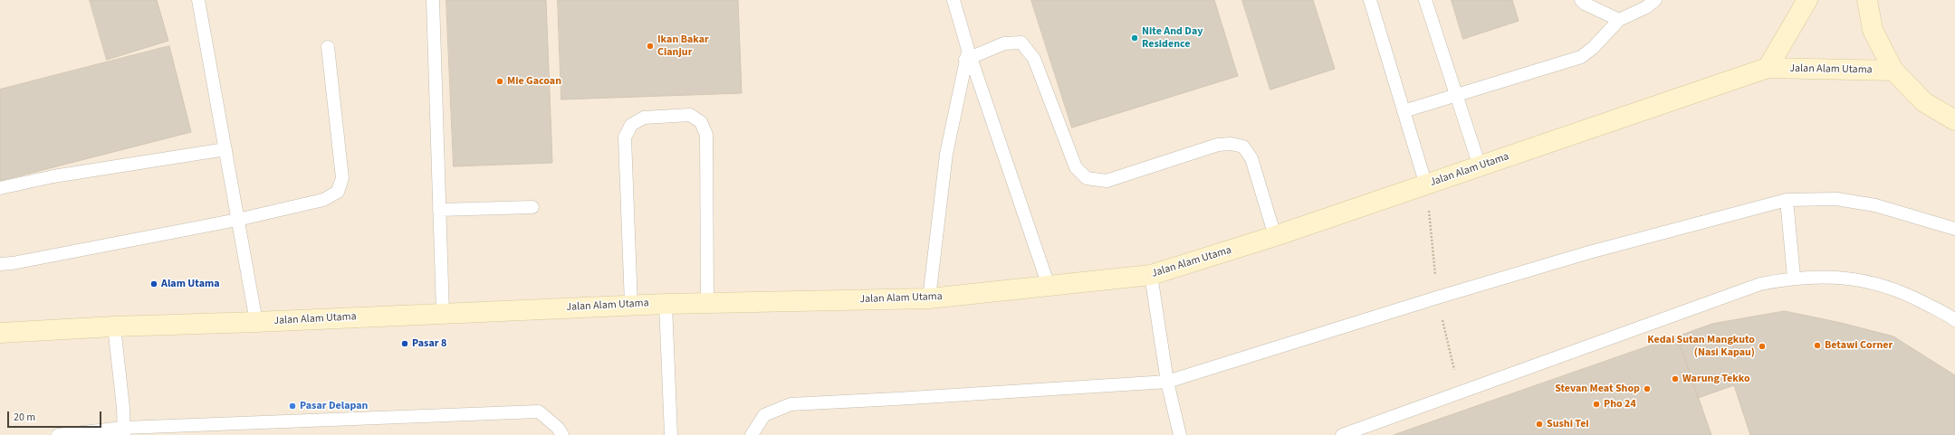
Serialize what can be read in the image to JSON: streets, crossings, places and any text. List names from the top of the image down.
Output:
{
  "streets": {
    "main road": ["Jalan Alam Utama"]
  },
  "places": [
    "Nite And Day Residence",
    "Ikan Bakar Cianjur",
    "Mie Gacoan",
    "Alam Utama",
    "Pasar 8",
    "Betawi Corner",
    "Kedai Sutan Mangkuto (Nasi Kapau)",
    "Warung Tekko",
    "Stevan Meat Shop",
    "Pho 24",
    "Pasar Delapan",
    "Sushi Tei"
  ],
  "scale_bar": "20 m"
}
